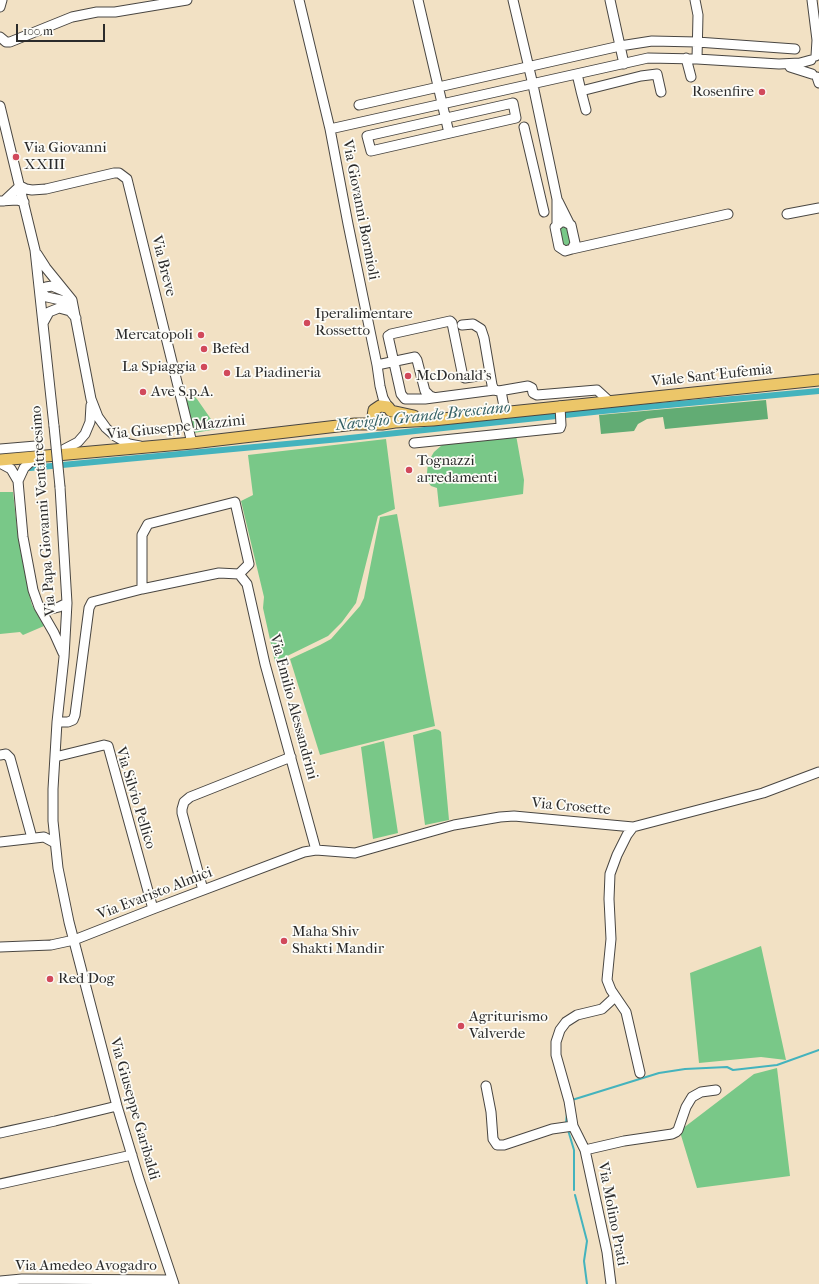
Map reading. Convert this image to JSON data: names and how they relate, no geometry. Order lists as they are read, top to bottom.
{
  "streets": {
    "main road": ["Viale Sant'Eufemia", "Via Giuseppe Mazzini"],
    "street": [
      "Via Giovanni Bormioli",
      "Via Breve",
      "Via Papa Giovanni Ventitreesimo",
      "Via Emilio Alessandrini",
      "Via Silvio Pellico",
      "Via Crosette",
      "Via Evaristo Almici",
      "Via Giuseppe Garibaldi",
      "Via Molino Prati",
      "Via Amedeo Avogadro"
    ]
  },
  "crossings": [
    ["Via Breve", "Via Giuseppe Mazzini"],
    ["Viale Sant'Eufemia", "Via Giuseppe Mazzini"],
    ["Via Papa Giovanni Ventitreesimo", "Via Silvio Pellico"],
    ["Via Papa Giovanni Ventitreesimo", "Via Evaristo Almici"],
    ["Via Papa Giovanni Ventitreesimo", "Via Giuseppe Garibaldi"],
    ["Via Emilio Alessandrini", "Via Crosette"],
    ["Via Emilio Alessandrini", "Via Evaristo Almici"],
    ["Via Silvio Pellico", "Via Evaristo Almici"],
    ["Via Crosette", "Via Evaristo Almici"],
    ["Via Evaristo Almici", "Via Giuseppe Garibaldi"],
    ["Via Giuseppe Garibaldi", "Via Amedeo Avogadro"]
  ],
  "water": ["Naviglio Grande Bresciano"],
  "places": [
    "Rosenfire",
    "Via Giovanni XXIII",
    "Iperalimentare Rossetto",
    "Mercatopoli",
    "Befed",
    "La Spiaggia",
    "La Piadineria",
    "McDonald's",
    "Ave S.p.A.",
    "Tognazzi arredamenti",
    "Maha Shiv Shakti Mandir",
    "Red Dog",
    "Agriturismo Valverde"
  ],
  "scale_bar": "100 m"
}
